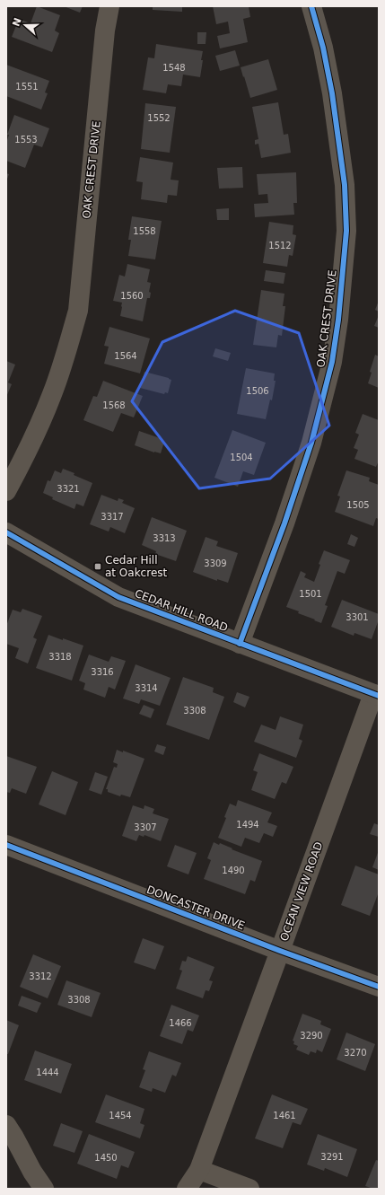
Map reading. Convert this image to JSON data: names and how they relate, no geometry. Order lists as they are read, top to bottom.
{
  "streets": {
    "street": [
      "OAK CREST DRIVE",
      "CEDAR HILL ROAD",
      "OCEAN VIEW ROAD",
      "DONCASTER DRIVE"
    ]
  },
  "crossings": [
    ["OAK CREST DRIVE", "CEDAR HILL ROAD"],
    ["CEDAR HILL ROAD", "OCEAN VIEW ROAD"],
    ["OCEAN VIEW ROAD", "DONCASTER DRIVE"]
  ],
  "places": {
    "transit": ["Cedar Hill at Oakcrest"]
  },
  "house_numbers": [
    "1548",
    "1551",
    "1552",
    "1553",
    "1558",
    "1512",
    "1560",
    "1564",
    "1506",
    "1568",
    "1504",
    "3321",
    "1505",
    "3317",
    "3313",
    "3309",
    "1501",
    "3301",
    "3318",
    "3316",
    "3314",
    "3308",
    "1494",
    "3307",
    "1490",
    "3312",
    "3308",
    "1466",
    "3290",
    "3270",
    "1444",
    "1454",
    "1461",
    "3291",
    "1450"
  ],
  "north": "left"
}
